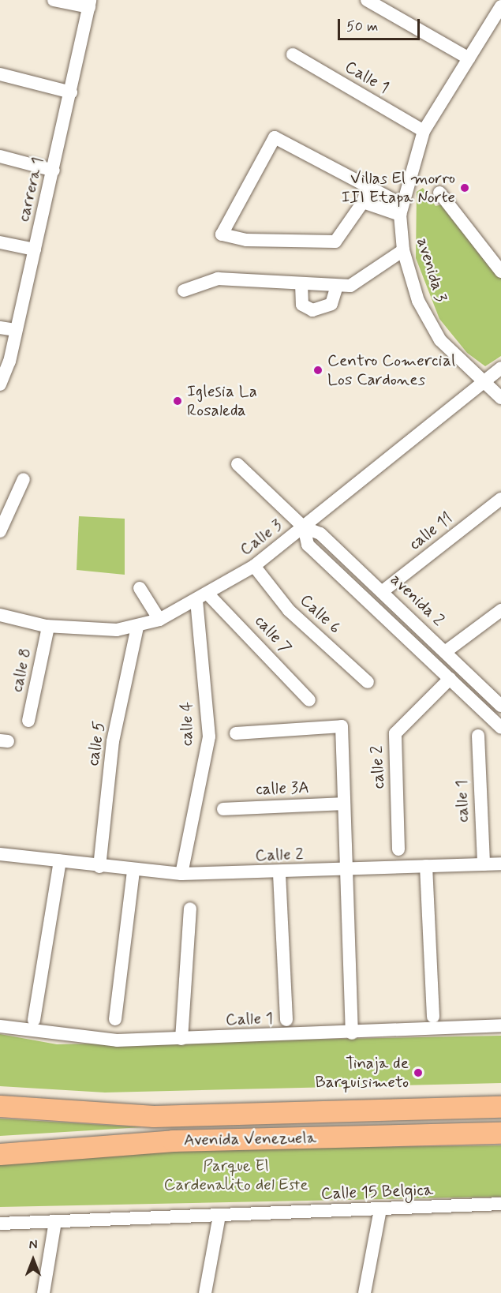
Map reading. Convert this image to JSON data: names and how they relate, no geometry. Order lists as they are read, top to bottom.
{
  "streets": {
    "main road": ["Avenida Venezuela"],
    "street": [
      "Calle 1",
      "carrera 1",
      "avenida 3",
      "calle 11",
      "Calle 3",
      "avenida 2",
      "Calle 6",
      "calle 7",
      "calle 8",
      "calle 4",
      "calle 5",
      "calle 2",
      "calle 3A",
      "calle 1",
      "Calle 2",
      "Calle 15 Belgica"
    ]
  },
  "crossings": [
    ["Calle 1", "avenida 3"],
    ["Calle 1", "Calle 2"],
    ["avenida 3", "Calle 3"],
    ["calle 11", "avenida 2"],
    ["Calle 3", "avenida 2"],
    ["Calle 3", "Calle 6"],
    ["Calle 3", "calle 7"],
    ["Calle 3", "calle 8"],
    ["Calle 3", "calle 4"],
    ["Calle 3", "calle 5"],
    ["calle 7", "calle 4"],
    ["calle 4", "Calle 2"],
    ["calle 5", "Calle 2"],
    ["calle 1", "Calle 2"]
  ],
  "parks": ["Parque El Cardenalito del Este"],
  "places": [
    "Villas El morro III Etapa Norte",
    "Centro Comercial Los Cardones",
    "Iglesia La Rosaleda",
    "Tinaja de Barquisimeto"
  ],
  "scale_bar": "50 m",
  "north": "top"
}
